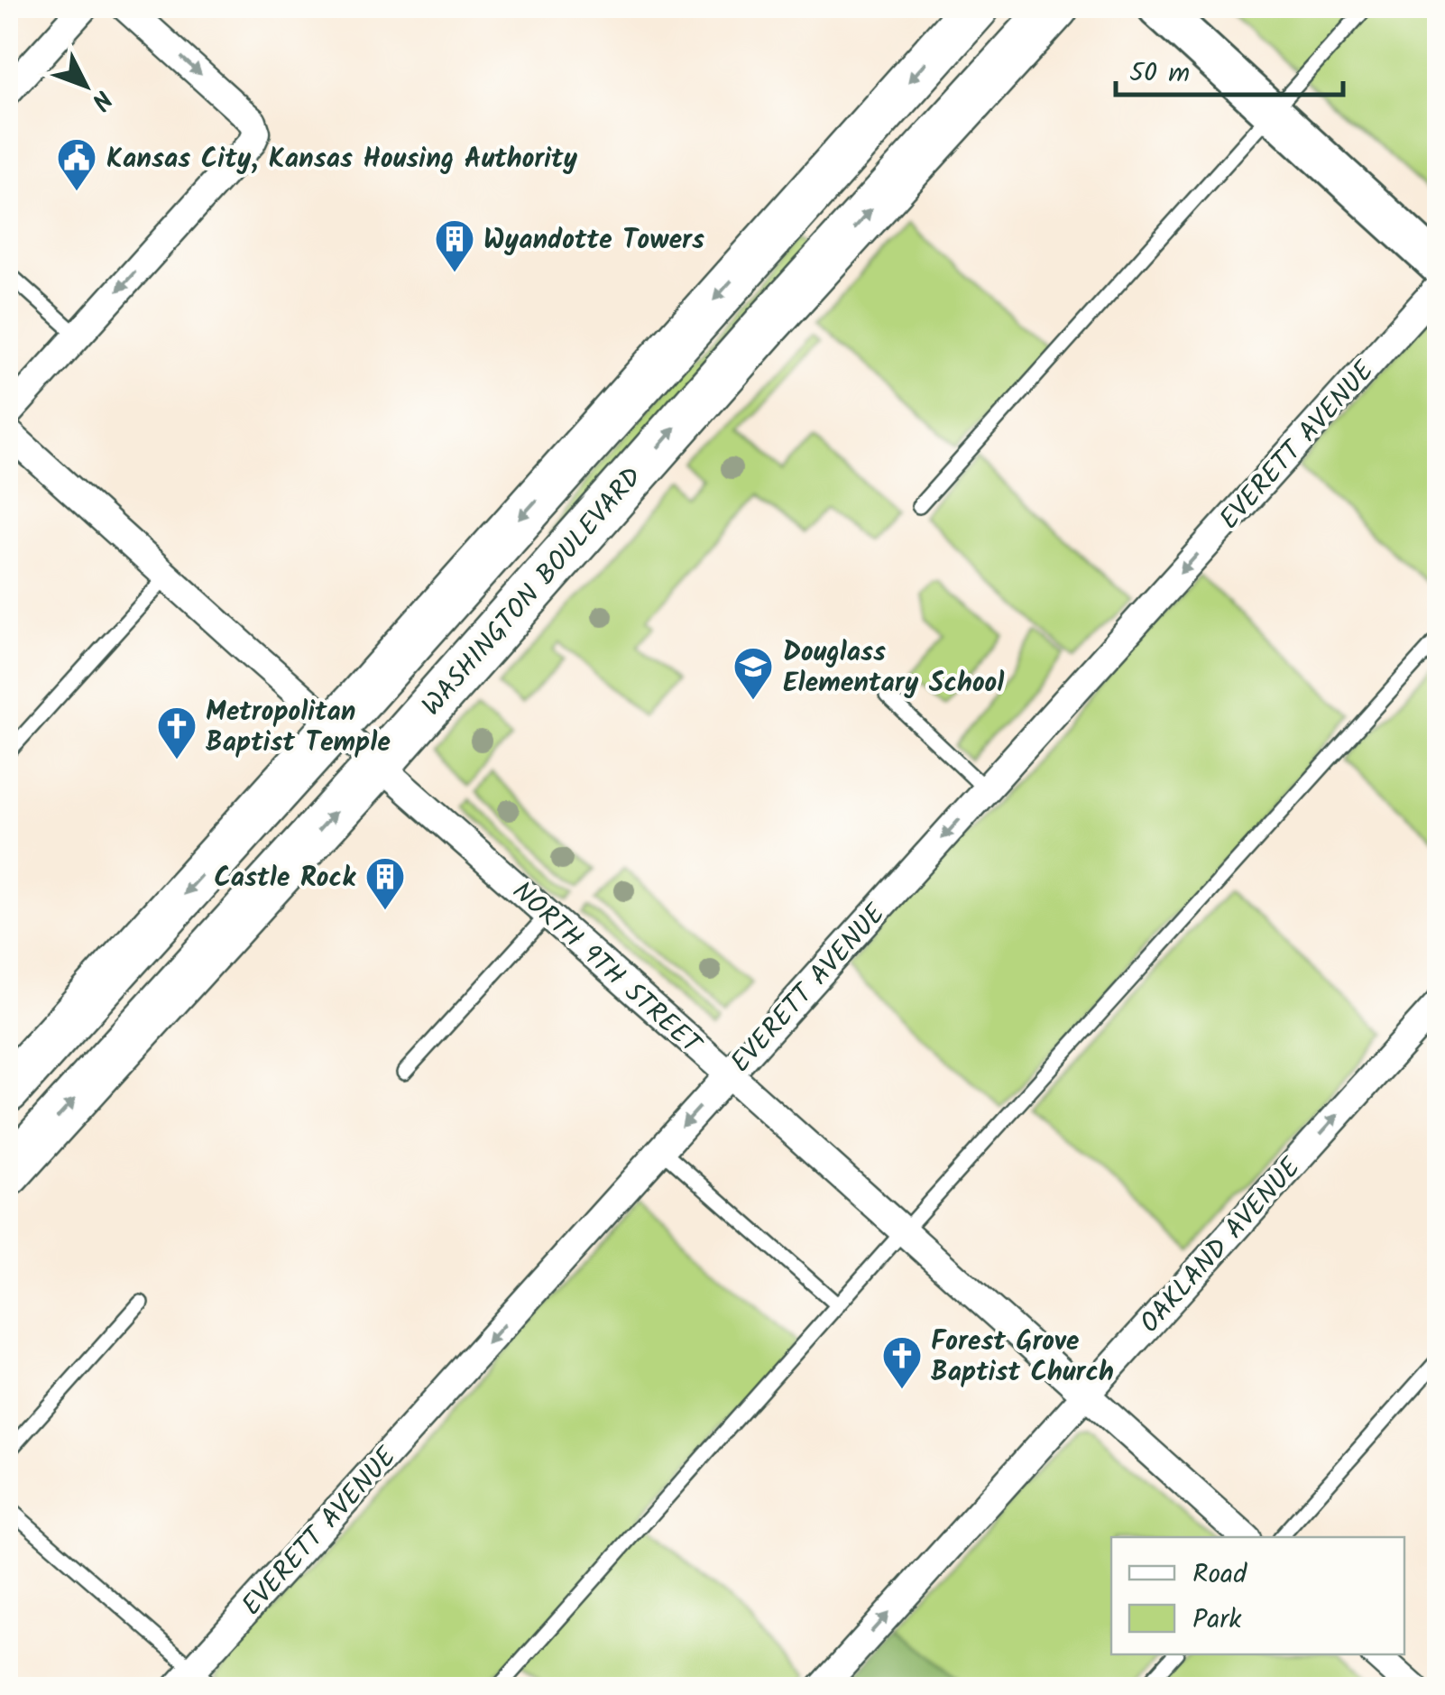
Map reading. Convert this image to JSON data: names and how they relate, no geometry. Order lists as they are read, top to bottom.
{
  "streets": {
    "main road": ["WASHINGTON BOULEVARD"],
    "street": ["EVERETT AVENUE", "NORTH 9TH STREET", "OAKLAND AVENUE"]
  },
  "crossings": [
    ["EVERETT AVENUE", "NORTH 9TH STREET"],
    ["WASHINGTON BOULEVARD", "NORTH 9TH STREET"],
    ["NORTH 9TH STREET", "OAKLAND AVENUE"]
  ],
  "one_way": ["EVERETT AVENUE", "OAKLAND AVENUE"],
  "places": {
    "public building": ["Kansas City, Kansas Housing Authority"],
    "building": ["Wyandotte Towers", "Castle Rock"],
    "school or university": ["Douglass Elementary School"],
    "church": ["Metropolitan Baptist Temple", "Forest Grove Baptist Church"]
  },
  "legend": ["Road", "Park"],
  "scale_bar": "50 m",
  "north": "bottom right"
}
